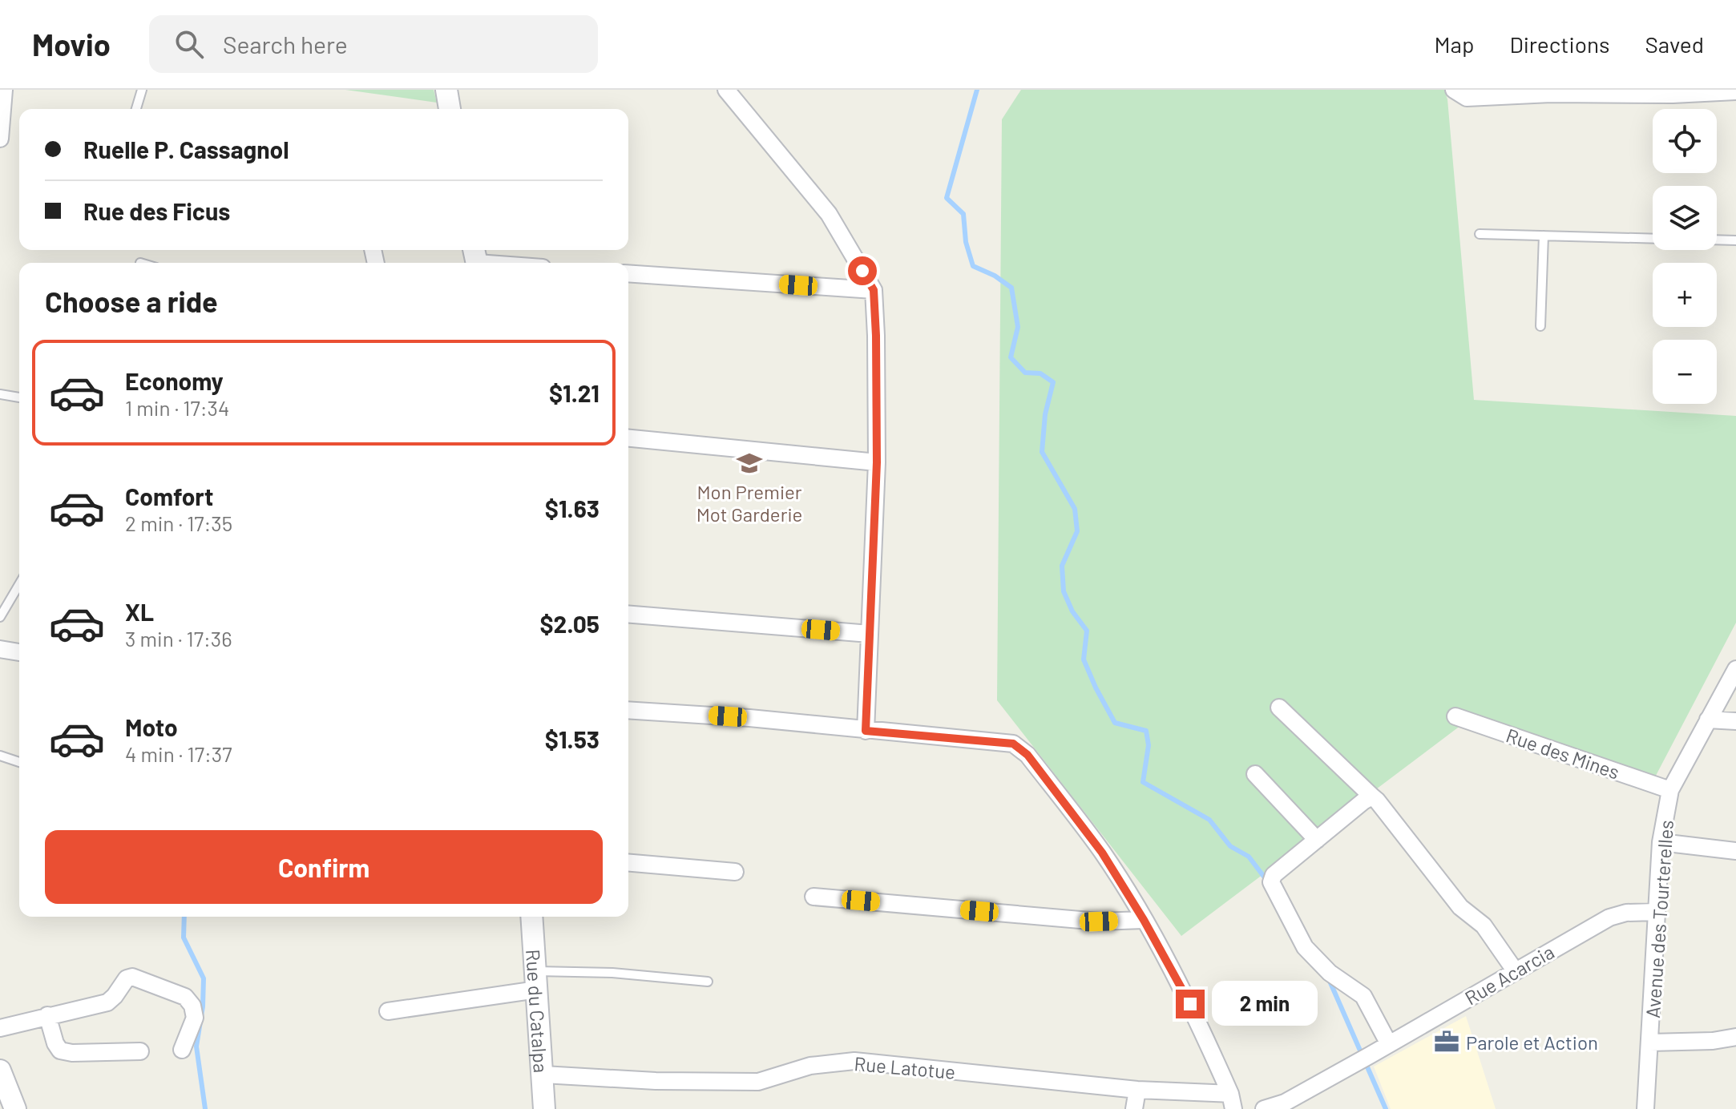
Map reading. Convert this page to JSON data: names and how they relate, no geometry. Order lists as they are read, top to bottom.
{
  "streets": {
    "street": [
      "Rue des Mines",
      "Avenue des Tourterelles",
      "Rue Acarcia",
      "Rue du Catalpa",
      "Rue Latotue"
    ]
  },
  "crossings": [
    ["Rue des Mines", "Avenue des Tourterelles"],
    ["Avenue des Tourterelles", "Rue Acarcia"],
    ["Rue du Catalpa", "Rue Latotue"]
  ],
  "places": {
    "school or university": ["Mon Premier Mot Garderie"],
    "office": ["Parole et Action"]
  },
  "page": {
    "header": "Movio",
    "search": "Search here",
    "nav": ["Map", "Directions", "Saved"],
    "map_buttons": ["+", "−"],
    "banner": ["Ruelle P. Cassagnol", "Rue des Ficus"],
    "heading": "Choose a ride",
    "list": [
      {
        "name": "Economy",
        "note": "1 min · 17:34",
        "value": "$1.21"
      },
      {
        "name": "Comfort",
        "note": "2 min · 17:35",
        "value": "$1.63"
      },
      {
        "name": "XL",
        "note": "3 min · 17:36",
        "value": "$2.05"
      },
      {
        "name": "Moto",
        "note": "4 min · 17:37",
        "value": "$1.53"
      }
    ],
    "buttons": "Confirm",
    "bubble": "2 min"
  }
}
